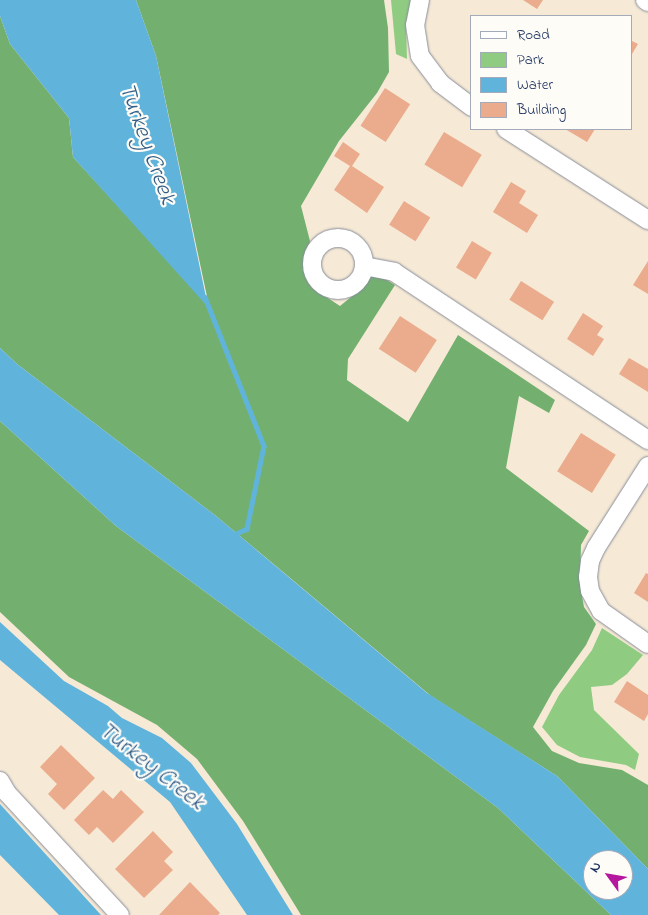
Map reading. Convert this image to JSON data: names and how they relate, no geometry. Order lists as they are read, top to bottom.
{
  "water": ["Turkey Creek"],
  "legend": [
    "Road",
    "Park",
    "Water",
    "Building"
  ],
  "north": "top left"
}
